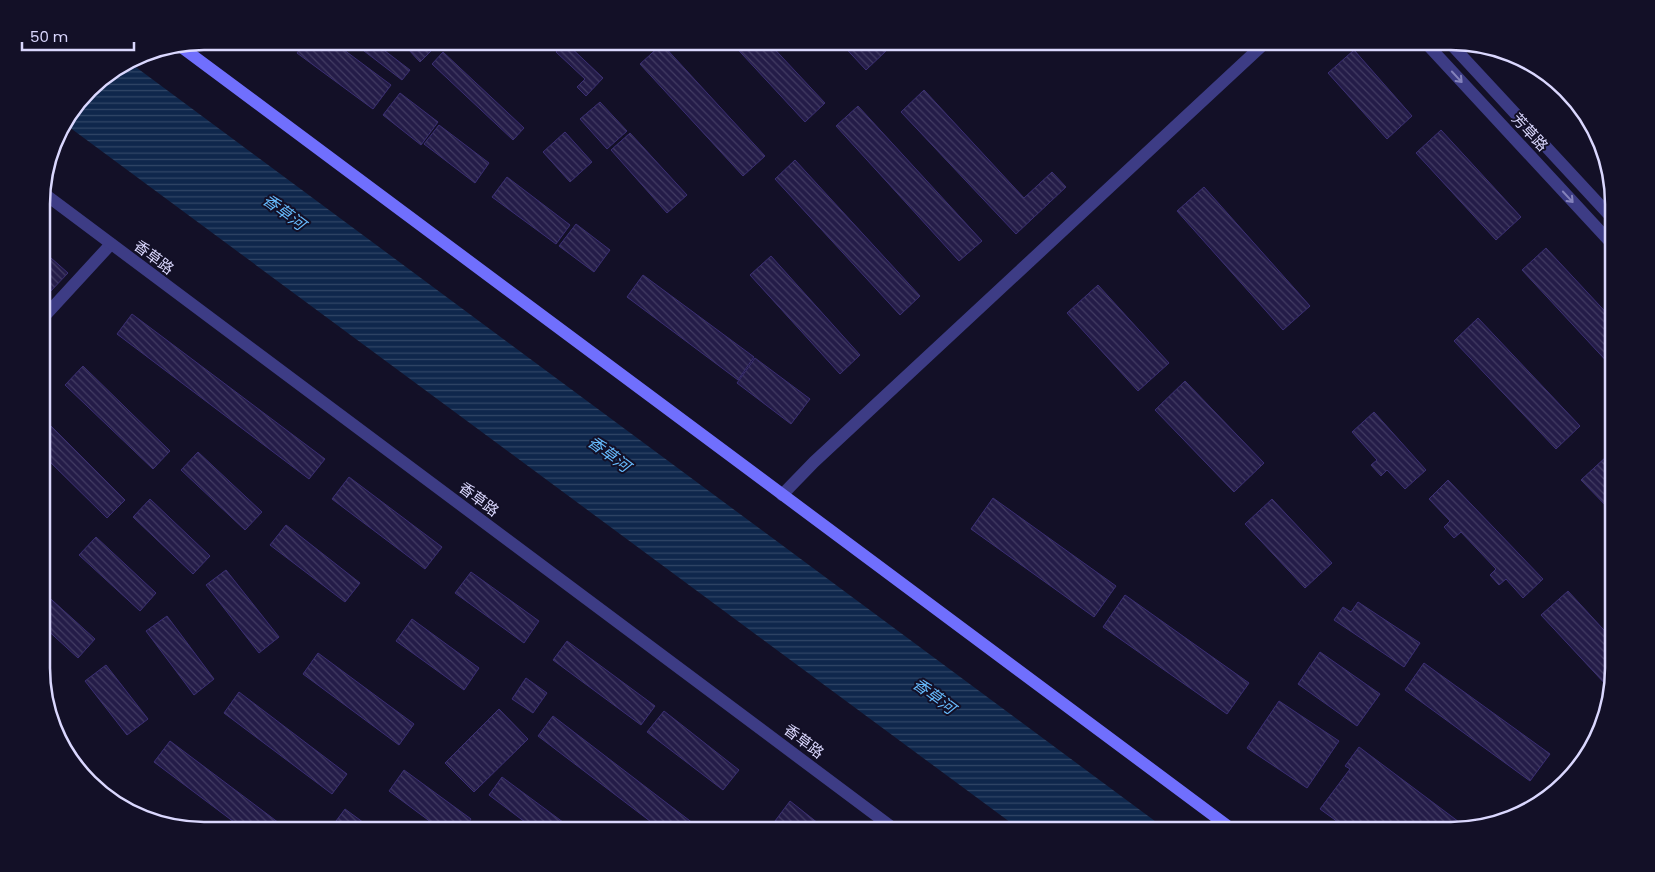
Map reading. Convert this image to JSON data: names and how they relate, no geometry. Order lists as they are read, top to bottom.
{
  "streets": {
    "street": ["芳草路", "香草路"]
  },
  "water": ["香草河"],
  "scale_bar": "50 m"
}
